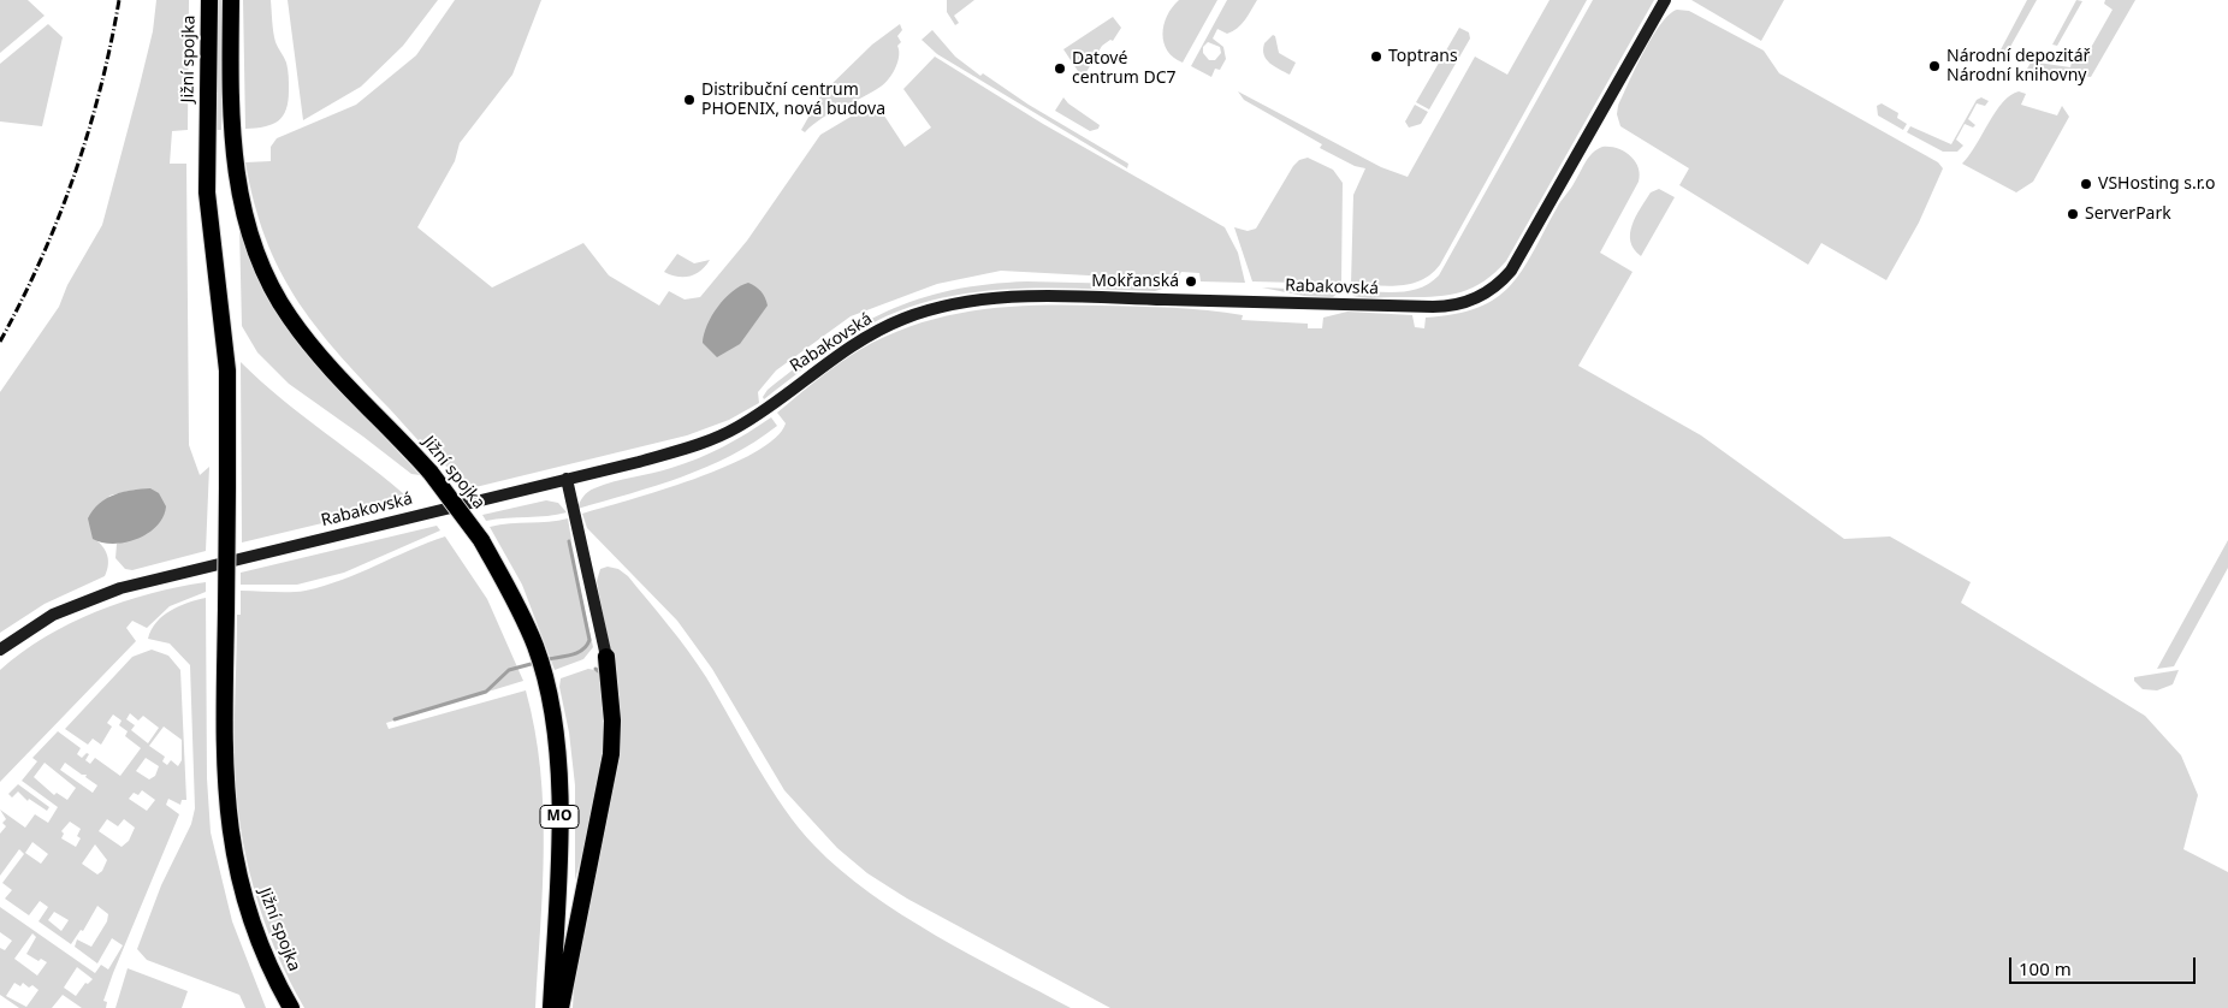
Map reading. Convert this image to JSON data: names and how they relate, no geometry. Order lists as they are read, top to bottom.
{
  "streets": {
    "highway": ["Jižní spojka", "MO"],
    "main road": ["Rabakovská"]
  },
  "places": [
    "Toptrans",
    "Národní depozitář Národní knihovny",
    "Datové centrum DC7",
    "Distribuční centrum PHOENIX, nová budova",
    "VSHosting s.r.o",
    "ServerPark",
    "Mokřanská"
  ],
  "scale_bar": "100 m"
}
